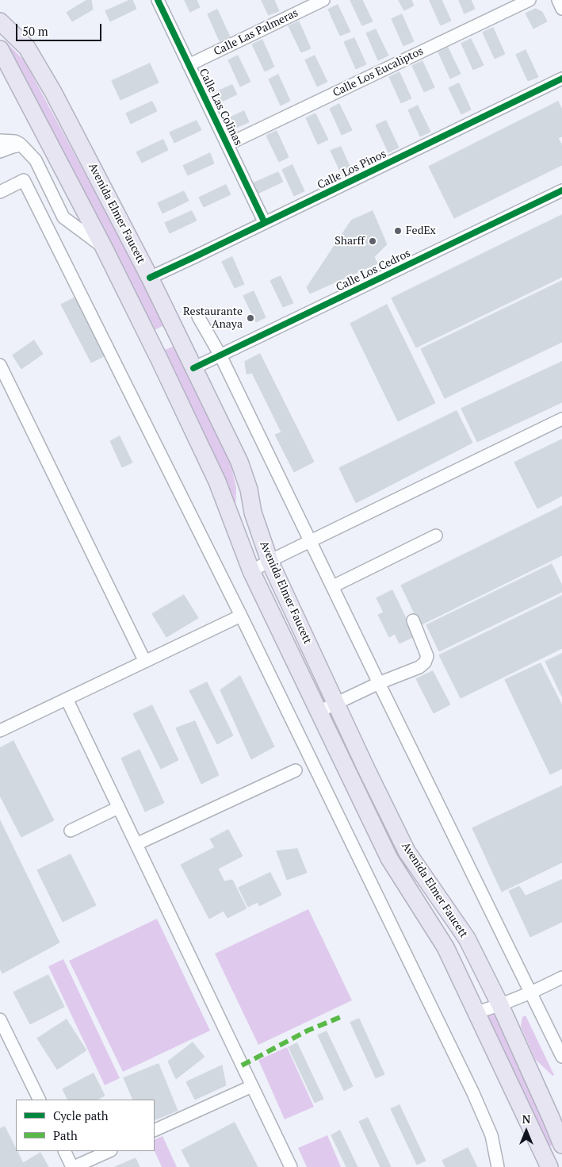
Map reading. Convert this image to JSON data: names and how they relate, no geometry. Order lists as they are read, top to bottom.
{
  "streets": {
    "highway": ["Avenida Elmer Faucett"],
    "street": [
      "Calle Las Palmeras",
      "Calle Los Eucaliptos",
      "Calle Las Colinas",
      "Calle Los Pinos",
      "Calle Los Cedros"
    ]
  },
  "crossings": [
    ["Calle Las Palmeras", "Calle Las Colinas"],
    ["Calle Los Eucaliptos", "Calle Las Colinas"],
    ["Calle Las Colinas", "Calle Los Pinos"],
    ["Calle Los Pinos", "Avenida Elmer Faucett"],
    ["Avenida Elmer Faucett", "Calle Los Cedros"]
  ],
  "places": ["FedEx", "Sharff", "Restaurante Anaya"],
  "legend": ["Cycle path", "Path"],
  "scale_bar": "50 m",
  "north": "top"
}
